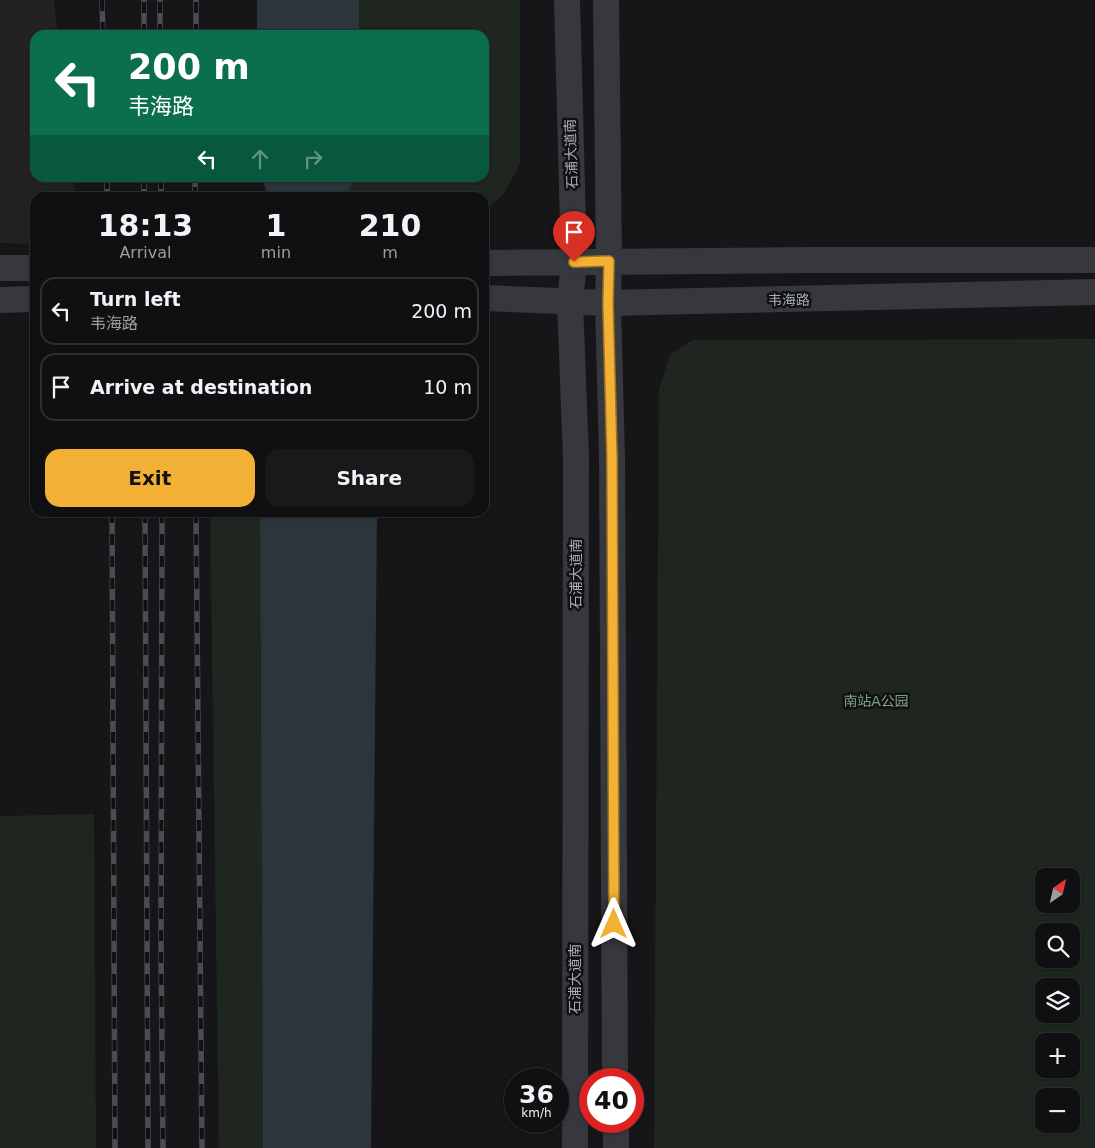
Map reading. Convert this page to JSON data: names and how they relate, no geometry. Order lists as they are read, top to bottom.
{
  "streets": {
    "street": ["石浦大道南", "韦海路"]
  },
  "crossings": [
    ["石浦大道南", "韦海路"]
  ],
  "parks": ["南站A公园"],
  "north": "top right",
  "page": {
    "turn": ["200 m", "韦海路"],
    "eta": [
      "18:13",
      "Arrival",
      "1",
      "min",
      "210",
      "m"
    ],
    "list": [
      {
        "name": "Turn left",
        "note": "韦海路",
        "value": "200 m"
      },
      {
        "name": "Arrive at destination",
        "value": "10 m"
      }
    ],
    "buttons": ["Exit", "Share"],
    "map_buttons": ["+", "−"],
    "speed": "36 km/h",
    "limit": "40"
  }
}
